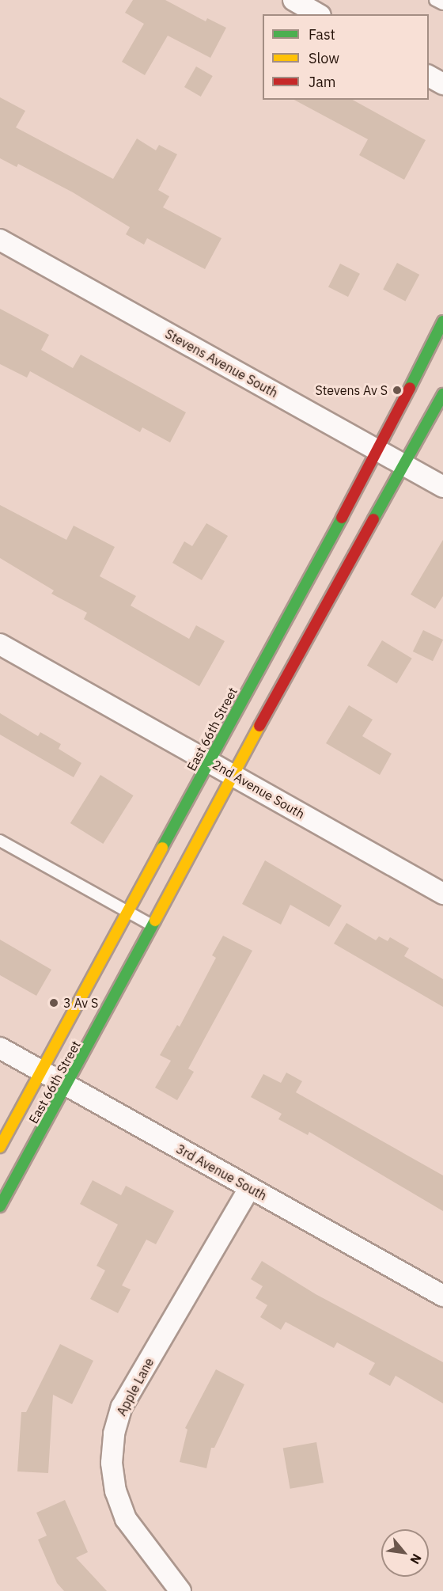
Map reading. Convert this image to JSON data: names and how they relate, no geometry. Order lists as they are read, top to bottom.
{
  "streets": {
    "main road": ["East 66th Street"],
    "street": [
      "Stevens Avenue South",
      "2nd Avenue South",
      "3rd Avenue South",
      "Apple Lane"
    ]
  },
  "crossings": [
    ["Stevens Avenue South", "East 66th Street"],
    ["East 66th Street", "2nd Avenue South"],
    ["East 66th Street", "3rd Avenue South"],
    ["3rd Avenue South", "Apple Lane"]
  ],
  "places": ["Stevens Av S", "3 Av S"],
  "legend": ["Fast", "Slow", "Jam"],
  "north": "bottom right"
}
